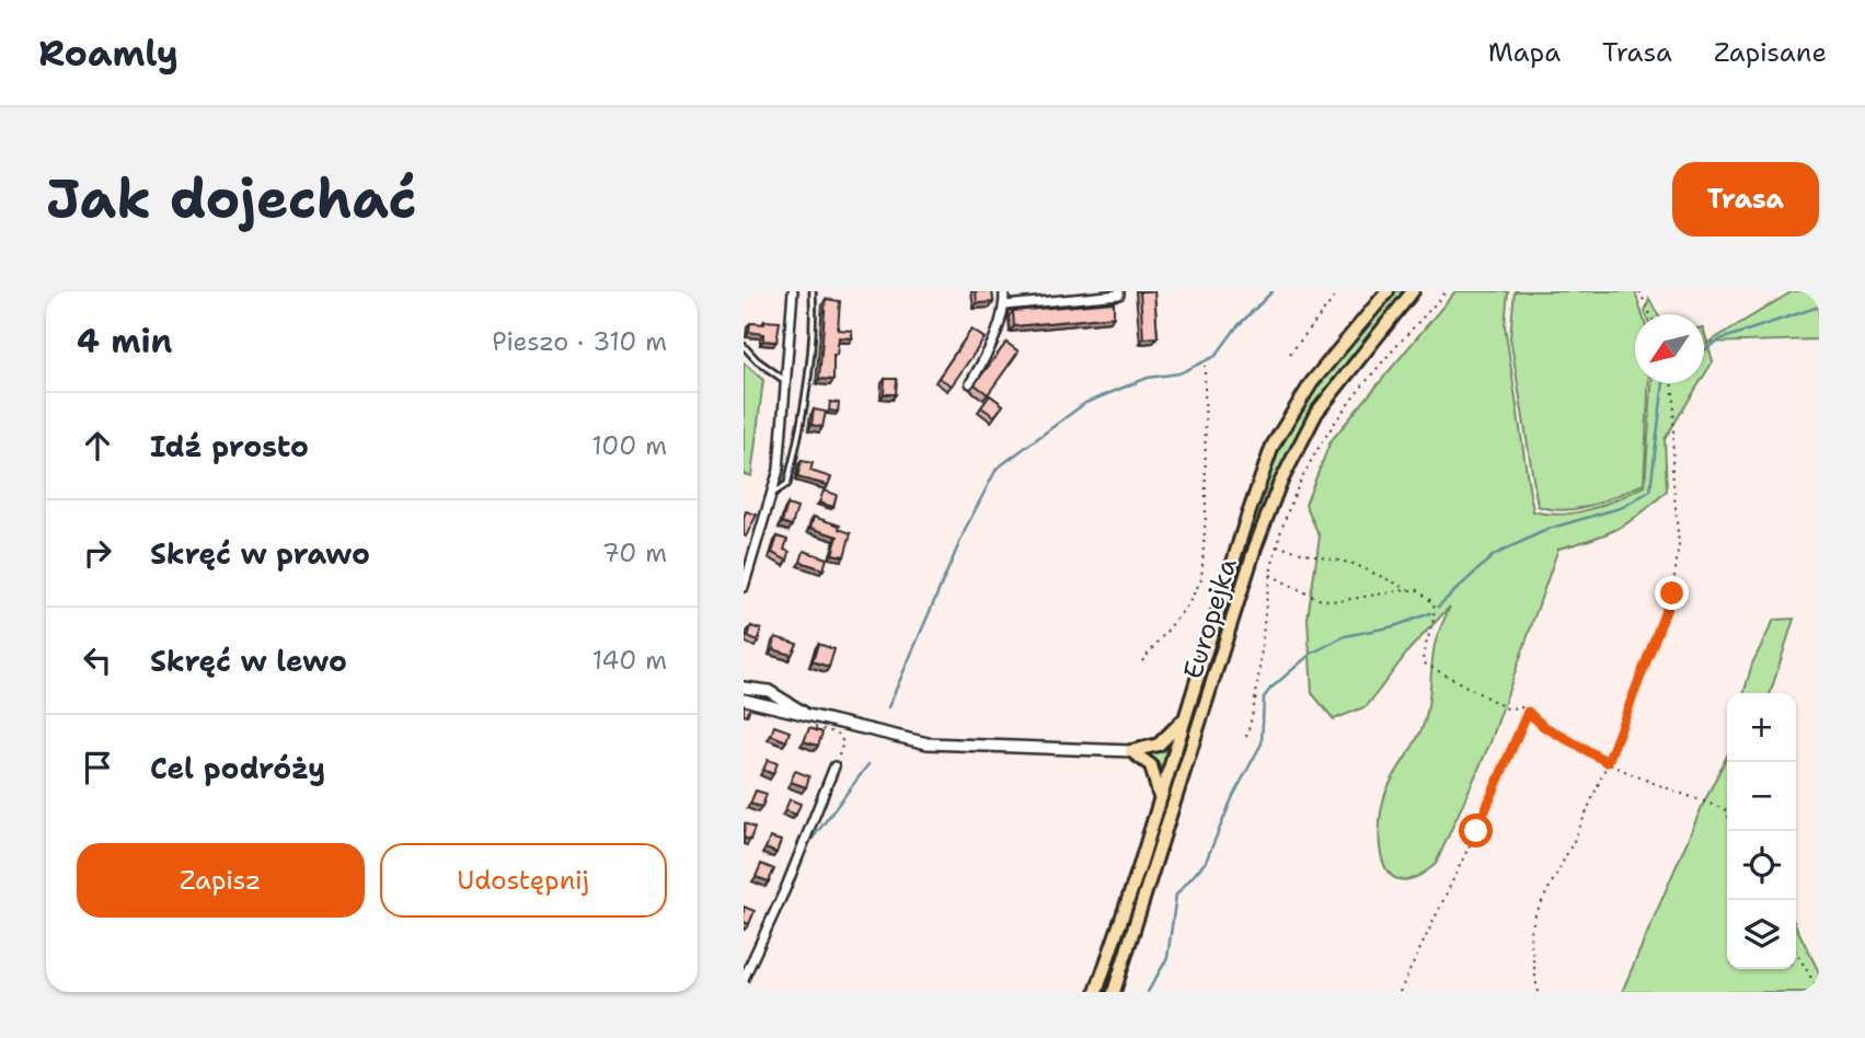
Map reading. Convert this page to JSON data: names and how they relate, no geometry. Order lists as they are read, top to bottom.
{
  "streets": {
    "main road": ["Europejka"]
  },
  "north": "bottom left",
  "page": {
    "header": "Roamly",
    "nav": ["Mapa", "Trasa", "Zapisane"],
    "buttons": [
      "Trasa",
      ["Zapisz", "Udostępnij"]
    ],
    "title": "Jak dojechać",
    "heading": ["4 min", "Pieszo · 310 m"],
    "list": [
      ["Idź prosto", "100 m"],
      ["Skręć w prawo", "70 m"],
      ["Skręć w lewo", "140 m"],
      "Cel podróży"
    ],
    "map_buttons": ["+", "−"]
  }
}
